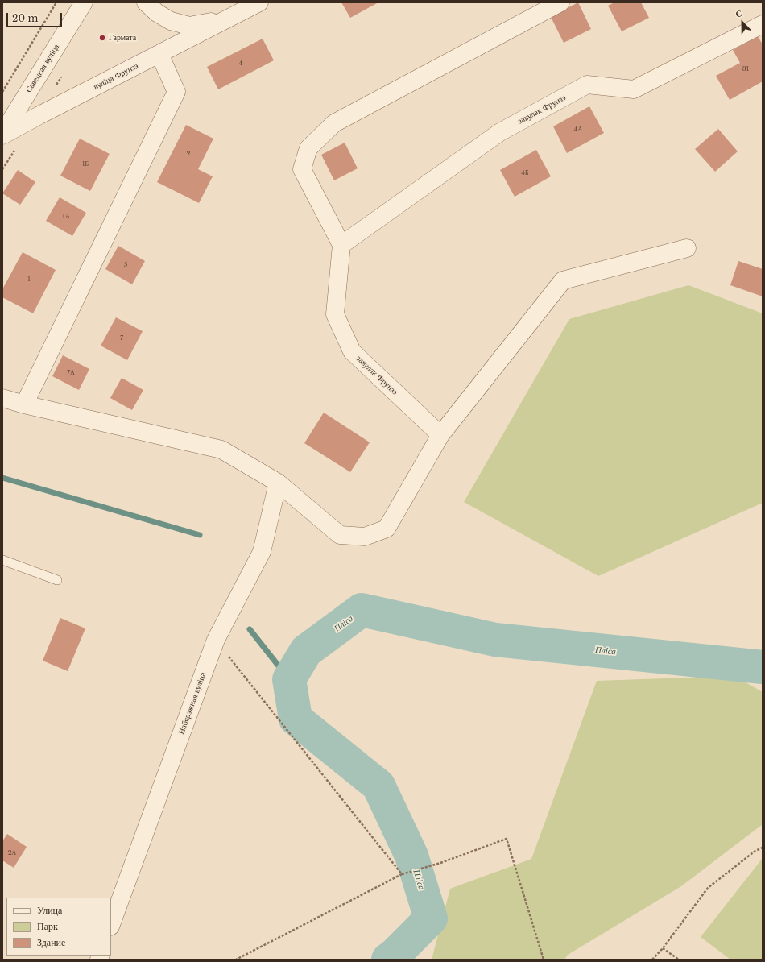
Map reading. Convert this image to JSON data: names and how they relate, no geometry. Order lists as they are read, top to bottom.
{
  "streets": {
    "street": [
      "Савецкая вуліца",
      "вуліца Фрунзэ",
      "завулак Фрунзэ",
      "Набярэжная вуліца"
    ]
  },
  "crossings": [
    ["Савецкая вуліца", "вуліца Фрунзэ"]
  ],
  "water": ["Пліса"],
  "places": ["Гармата"],
  "house_numbers": [
    "4",
    "31",
    "4А",
    "2",
    "1Б",
    "4Б",
    "1А",
    "5",
    "1",
    "7",
    "7А",
    "2А"
  ],
  "legend": ["Улица", "Парк", "Здание"],
  "scale_bar": "20 m",
  "north": "top"
}
